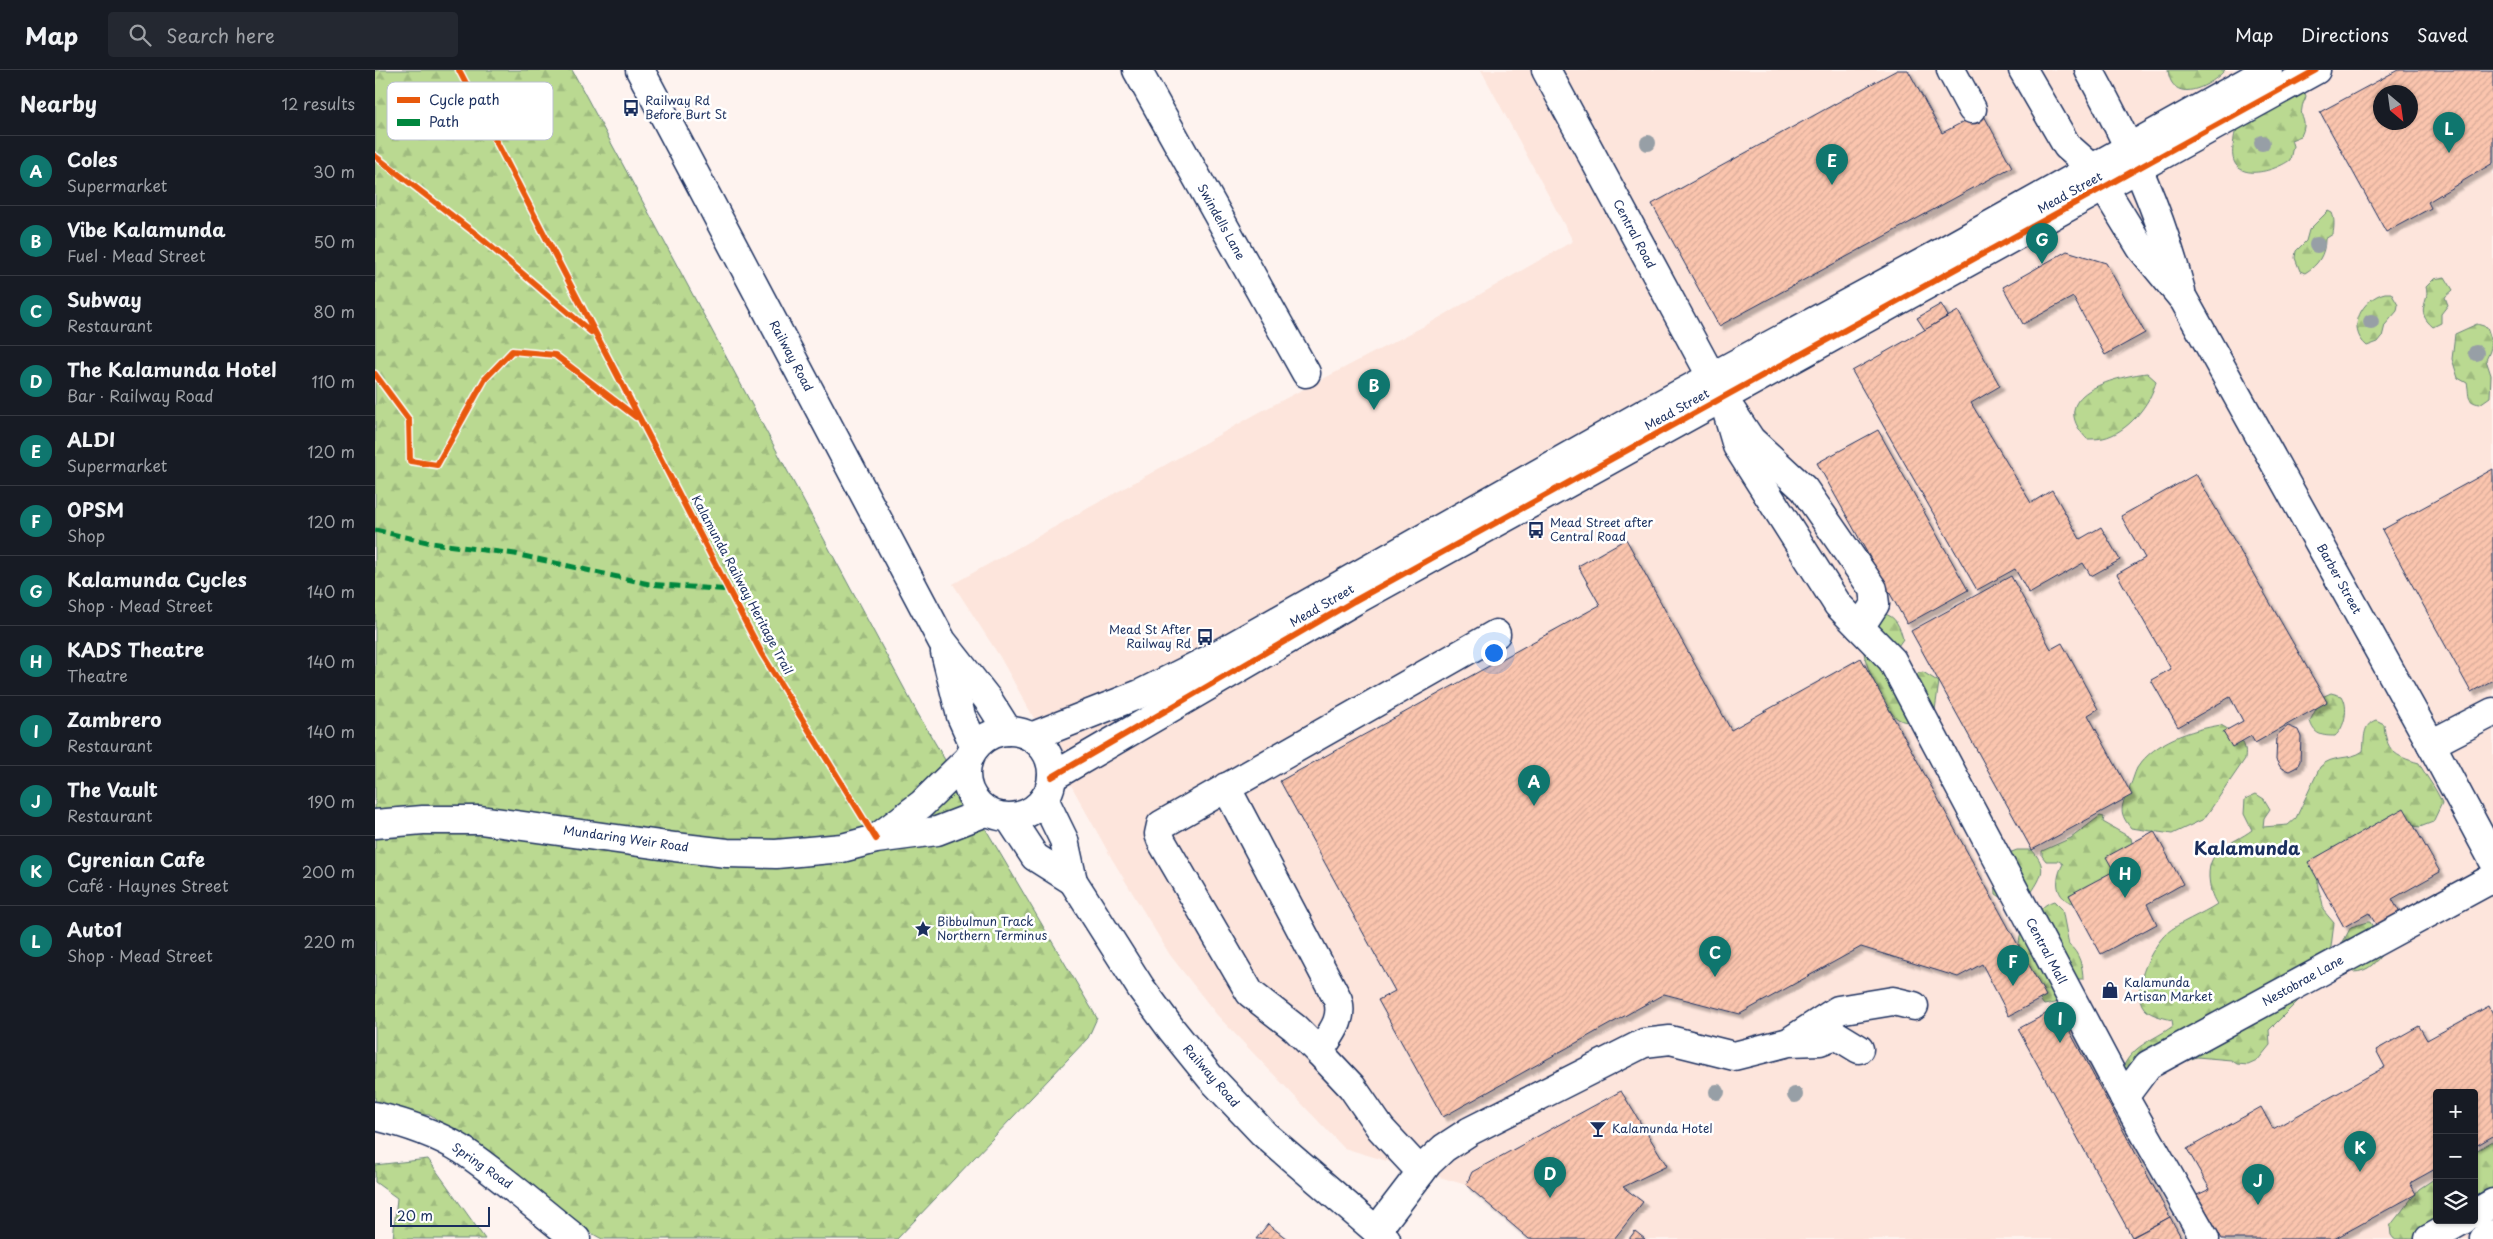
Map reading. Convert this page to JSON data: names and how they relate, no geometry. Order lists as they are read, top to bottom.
{
  "streets": {
    "street": [
      "Mead Street",
      "Swindells Lane",
      "Central Road",
      "Railway Road",
      "Barber Street",
      "Mundaring Weir Road",
      "Central Mall",
      "Nestobrae Lane",
      "Spring Road"
    ],
    "cycle path": ["Kalamunda Railway Heritage Trail"]
  },
  "crossings": [
    ["Mead Street", "Central Road"],
    ["Mead Street", "Railway Road"],
    ["Mead Street", "Barber Street"],
    ["Mead Street", "Mundaring Weir Road"],
    ["Central Road", "Central Mall"],
    ["Railway Road", "Mundaring Weir Road"],
    ["Central Mall", "Nestobrae Lane"]
  ],
  "districts": ["Kalamunda"],
  "places": {
    "bus stop": ["Railway Rd Before Burt St", "Mead Street after Central Road", "Mead St After Railway Rd"],
    "place": ["Bibbulmun Track Northern Terminus"],
    "shop": ["Kalamunda Artisan Market"],
    "bar": ["Kalamunda Hotel"]
  },
  "legend": ["Cycle path", "Path"],
  "scale_bar": "20 m",
  "north": "bottom right",
  "page": {
    "header": "Map",
    "search": "Search here",
    "nav": ["Map", "Directions", "Saved"],
    "heading": ["Nearby", "12 results"],
    "pins": [
      "L",
      "E",
      "G",
      "B",
      "A",
      "H",
      "C",
      "F",
      "I",
      "K",
      "D",
      "J"
    ],
    "list": [
      {
        "mark": "A",
        "name": "Coles",
        "note": "Supermarket",
        "value": "30 m"
      },
      {
        "mark": "B",
        "name": "Vibe Kalamunda",
        "note": "Fuel · Mead Street",
        "value": "50 m"
      },
      {
        "mark": "C",
        "name": "Subway",
        "note": "Restaurant",
        "value": "80 m"
      },
      {
        "mark": "D",
        "name": "The Kalamunda Hotel",
        "note": "Bar · Railway Road",
        "value": "110 m"
      },
      {
        "mark": "E",
        "name": "ALDI",
        "note": "Supermarket",
        "value": "120 m"
      },
      {
        "mark": "F",
        "name": "OPSM",
        "note": "Shop",
        "value": "120 m"
      },
      {
        "mark": "G",
        "name": "Kalamunda Cycles",
        "note": "Shop · Mead Street",
        "value": "140 m"
      },
      {
        "mark": "H",
        "name": "KADS Theatre",
        "note": "Theatre",
        "value": "140 m"
      },
      {
        "mark": "I",
        "name": "Zambrero",
        "note": "Restaurant",
        "value": "140 m"
      },
      {
        "mark": "J",
        "name": "The Vault",
        "note": "Restaurant",
        "value": "190 m"
      },
      {
        "mark": "K",
        "name": "Cyrenian Cafe",
        "note": "Café · Haynes Street",
        "value": "200 m"
      },
      {
        "mark": "L",
        "name": "Auto1",
        "note": "Shop · Mead Street",
        "value": "220 m"
      }
    ],
    "map_buttons": ["+", "−"],
    "scale": "20 m"
  }
}
